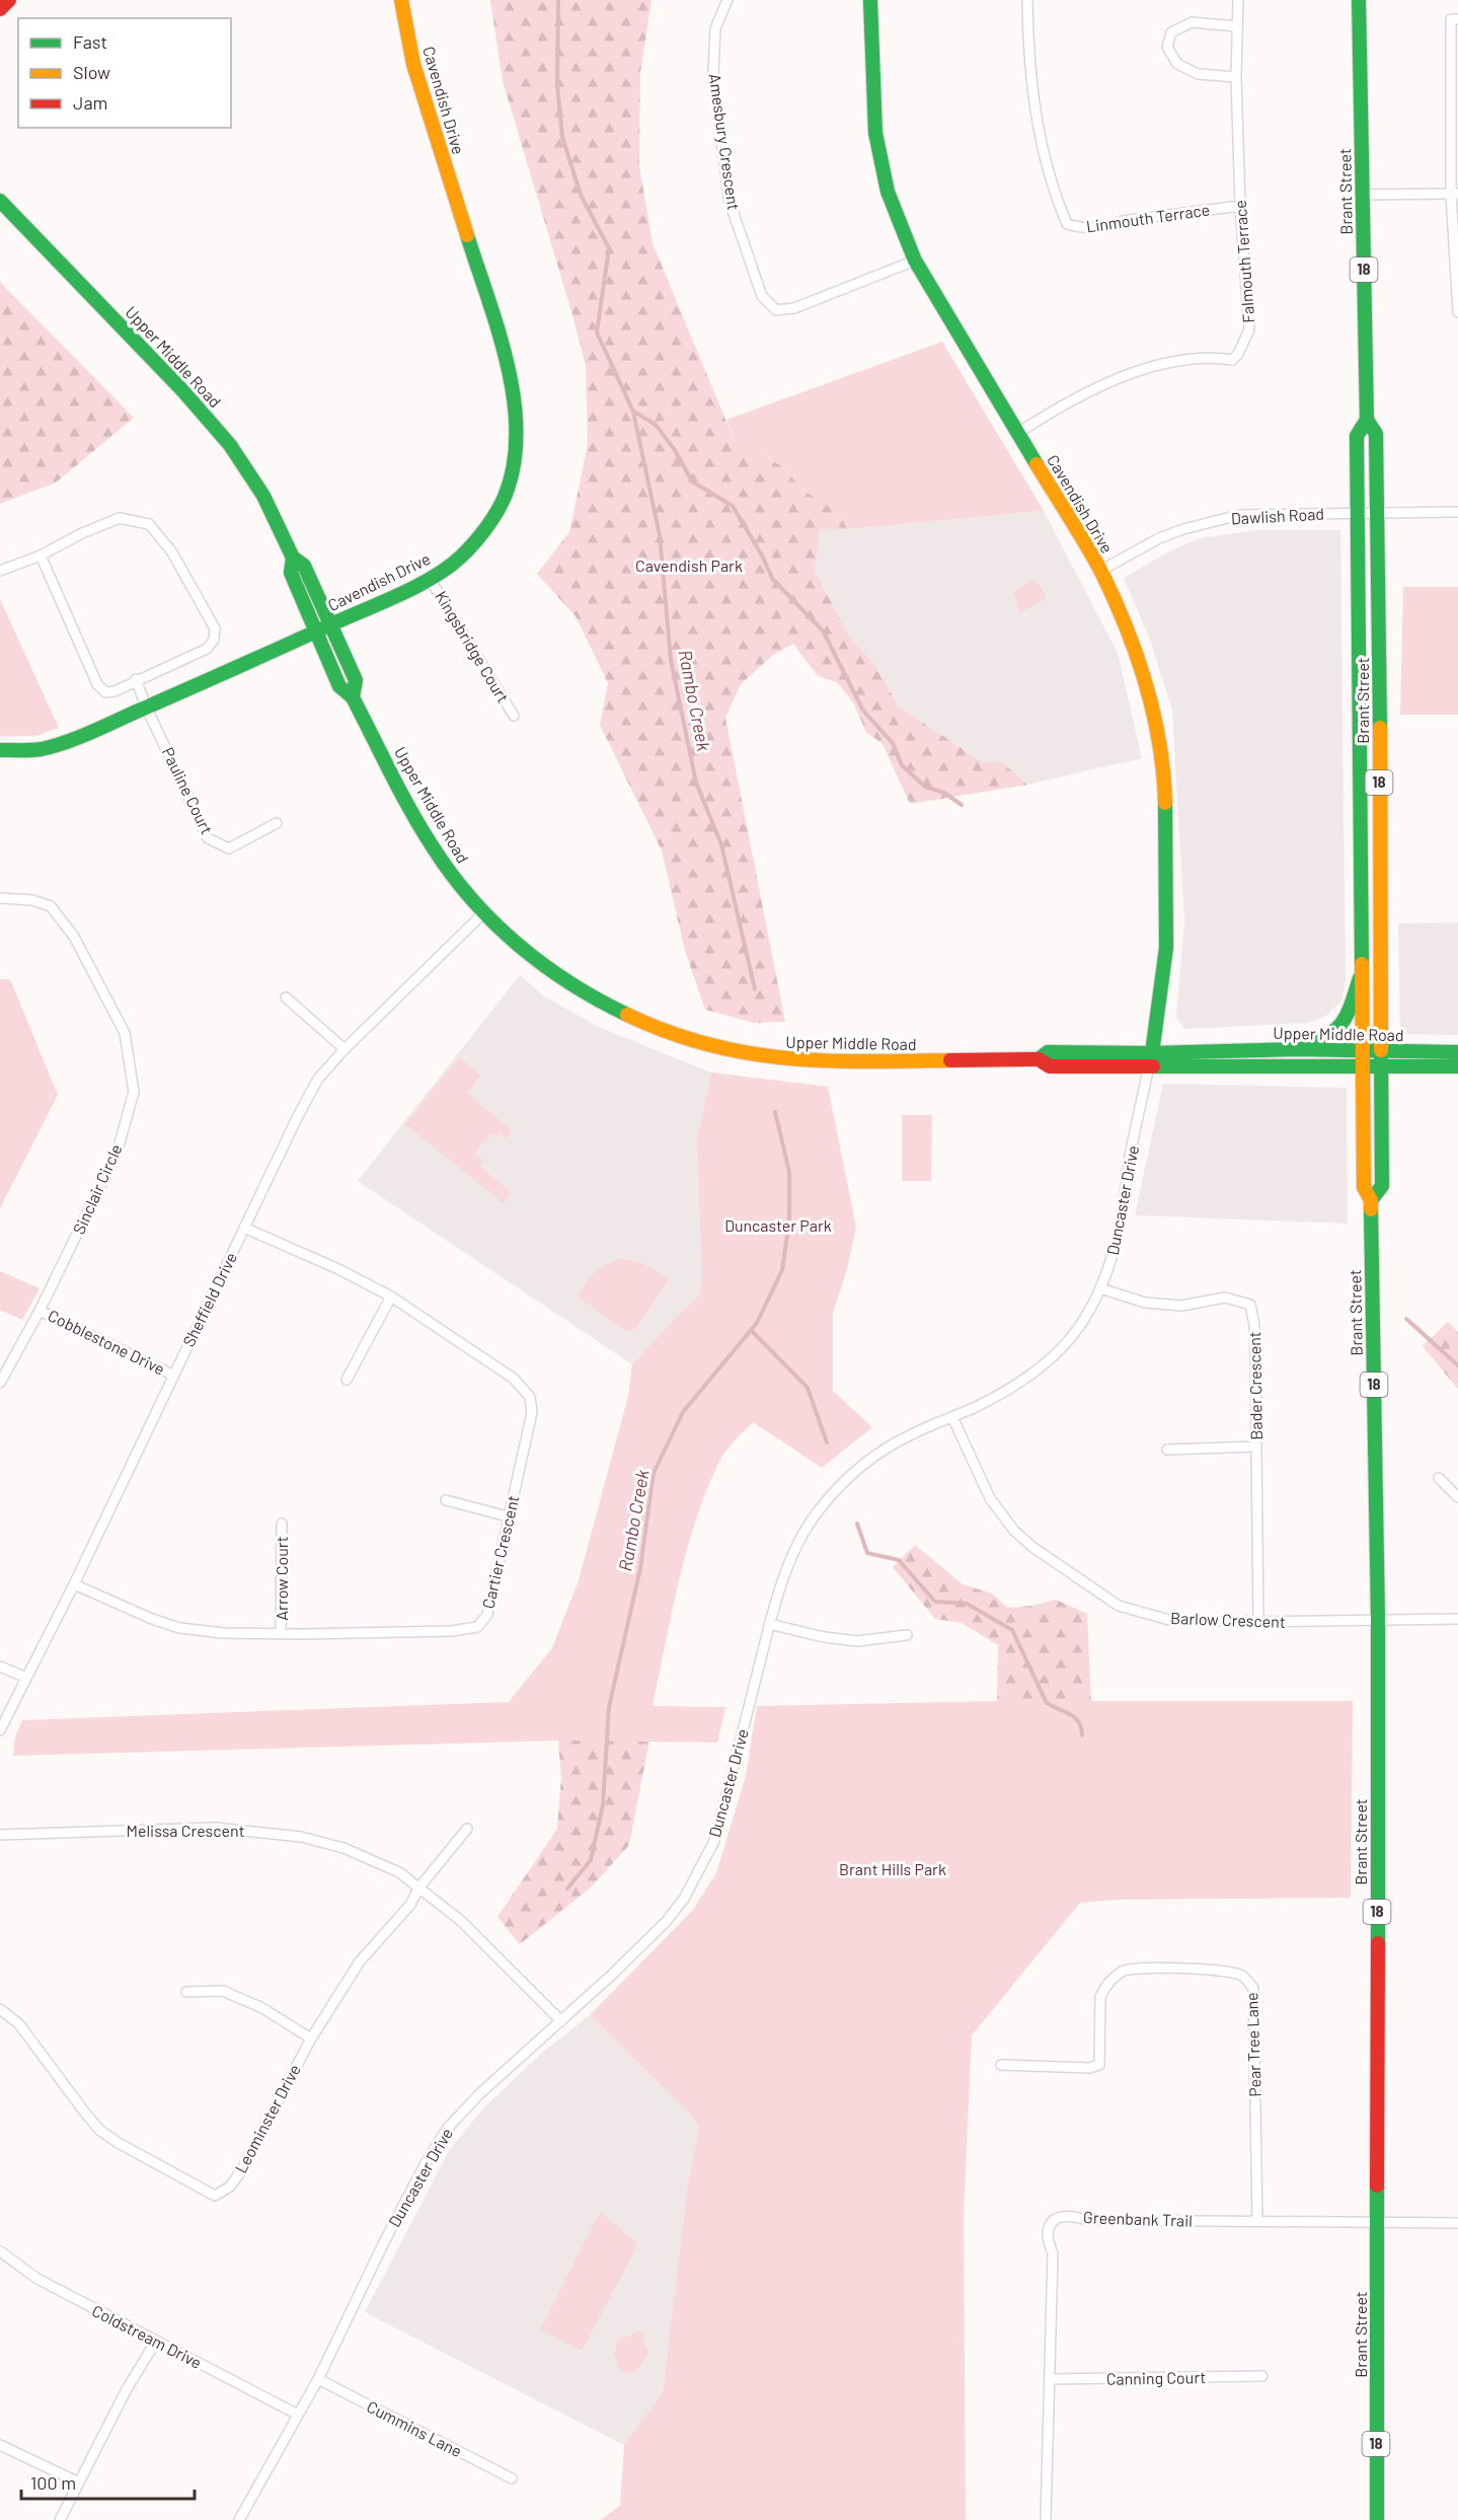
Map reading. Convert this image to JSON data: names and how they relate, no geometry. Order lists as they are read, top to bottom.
{
  "streets": {
    "main road": [
      "Cavendish Drive",
      "Brant Street",
      "18",
      "Upper Middle Road"
    ],
    "street": [
      "Amesbury Crescent",
      "Linmouth Terrace",
      "Falmouth Terrace",
      "Dawlish Road",
      "Kingsbridge Court",
      "Pauline Court",
      "Sinclair Circle",
      "Duncaster Drive",
      "Sheffield Drive",
      "Cobblestone Drive",
      "Bader Crescent",
      "Cartier Crescent",
      "Arrow Court",
      "Barlow Crescent",
      "Melissa Crescent",
      "Pear Tree Lane",
      "Leominster Drive",
      "Greenbank Trail",
      "Coldstream Drive",
      "Canning Court",
      "Cummins Lane"
    ]
  },
  "crossings": [
    ["Cavendish Drive", "Amesbury Crescent"],
    ["Cavendish Drive", "Falmouth Terrace"],
    ["Cavendish Drive", "Upper Middle Road"],
    ["Cavendish Drive", "Dawlish Road"],
    ["Cavendish Drive", "Kingsbridge Court"],
    ["Cavendish Drive", "Pauline Court"],
    ["Cavendish Drive", "Duncaster Drive"],
    ["Brant Street", "Upper Middle Road"],
    ["Brant Street", "Dawlish Road"],
    ["Brant Street", "Barlow Crescent"],
    ["Brant Street", "Greenbank Trail"],
    ["Linmouth Terrace", "Falmouth Terrace"],
    ["Upper Middle Road", "Duncaster Drive"],
    ["Upper Middle Road", "Sheffield Drive"],
    ["Sinclair Circle", "Cobblestone Drive"],
    ["Duncaster Drive", "Bader Crescent"],
    ["Duncaster Drive", "Barlow Crescent"],
    ["Duncaster Drive", "Melissa Crescent"],
    ["Duncaster Drive", "Coldstream Drive"],
    ["Duncaster Drive", "Cummins Lane"],
    ["Sheffield Drive", "Cobblestone Drive"],
    ["Sheffield Drive", "Cartier Crescent"],
    ["Bader Crescent", "Barlow Crescent"],
    ["Cartier Crescent", "Arrow Court"],
    ["Melissa Crescent", "Leominster Drive"],
    ["Pear Tree Lane", "Greenbank Trail"],
    ["Greenbank Trail", "Canning Court"]
  ],
  "water": ["Rambo Creek"],
  "parks": ["Cavendish Park", "Duncaster Park", "Brant Hills Park"],
  "legend": ["Fast", "Slow", "Jam"],
  "scale_bar": "100 m"
}
